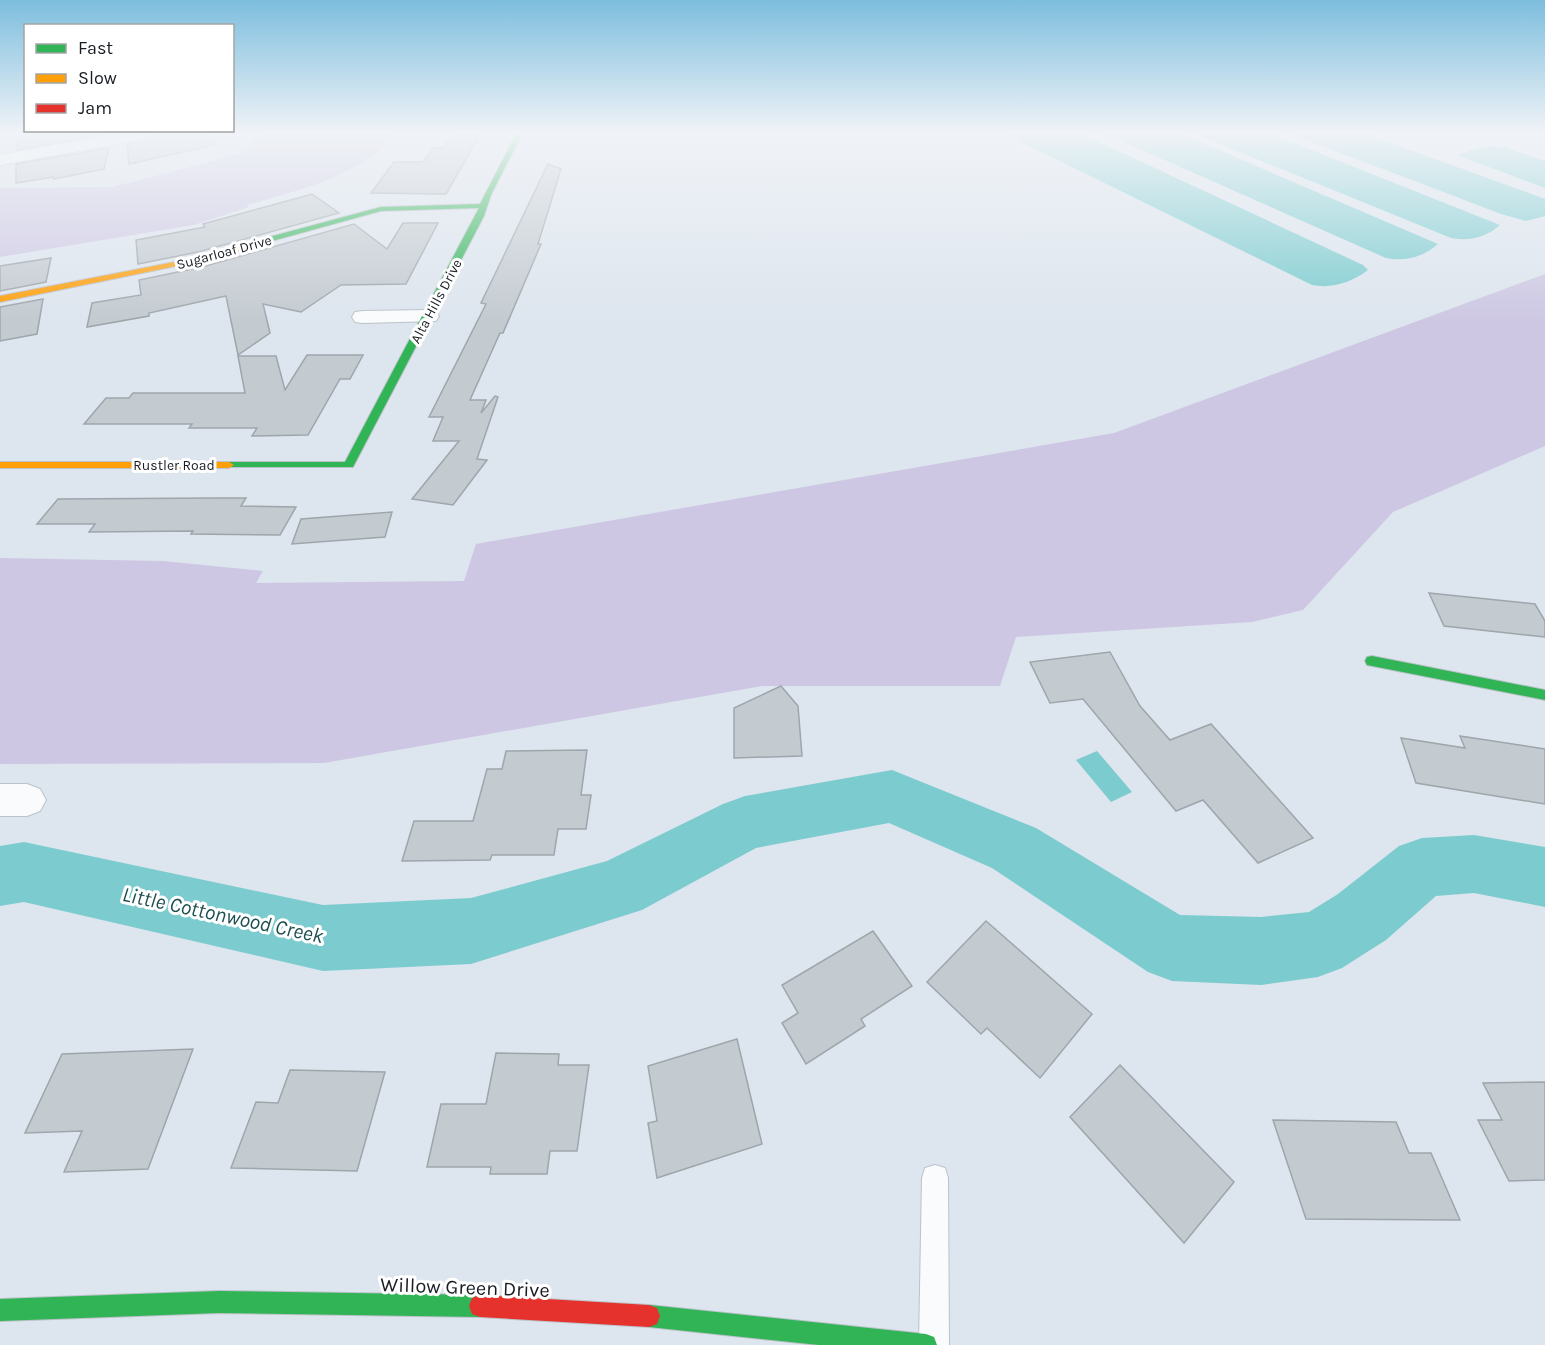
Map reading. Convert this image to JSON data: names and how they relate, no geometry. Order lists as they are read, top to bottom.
{
  "streets": {
    "street": [
      "Sugarloaf Drive",
      "Alta Hills Drive",
      "Rustler Road",
      "Willow Green Drive"
    ]
  },
  "crossings": [
    ["Sugarloaf Drive", "Alta Hills Drive"],
    ["Alta Hills Drive", "Rustler Road"]
  ],
  "water": ["Little Cottonwood Creek"],
  "legend": ["Fast", "Slow", "Jam"]
}
